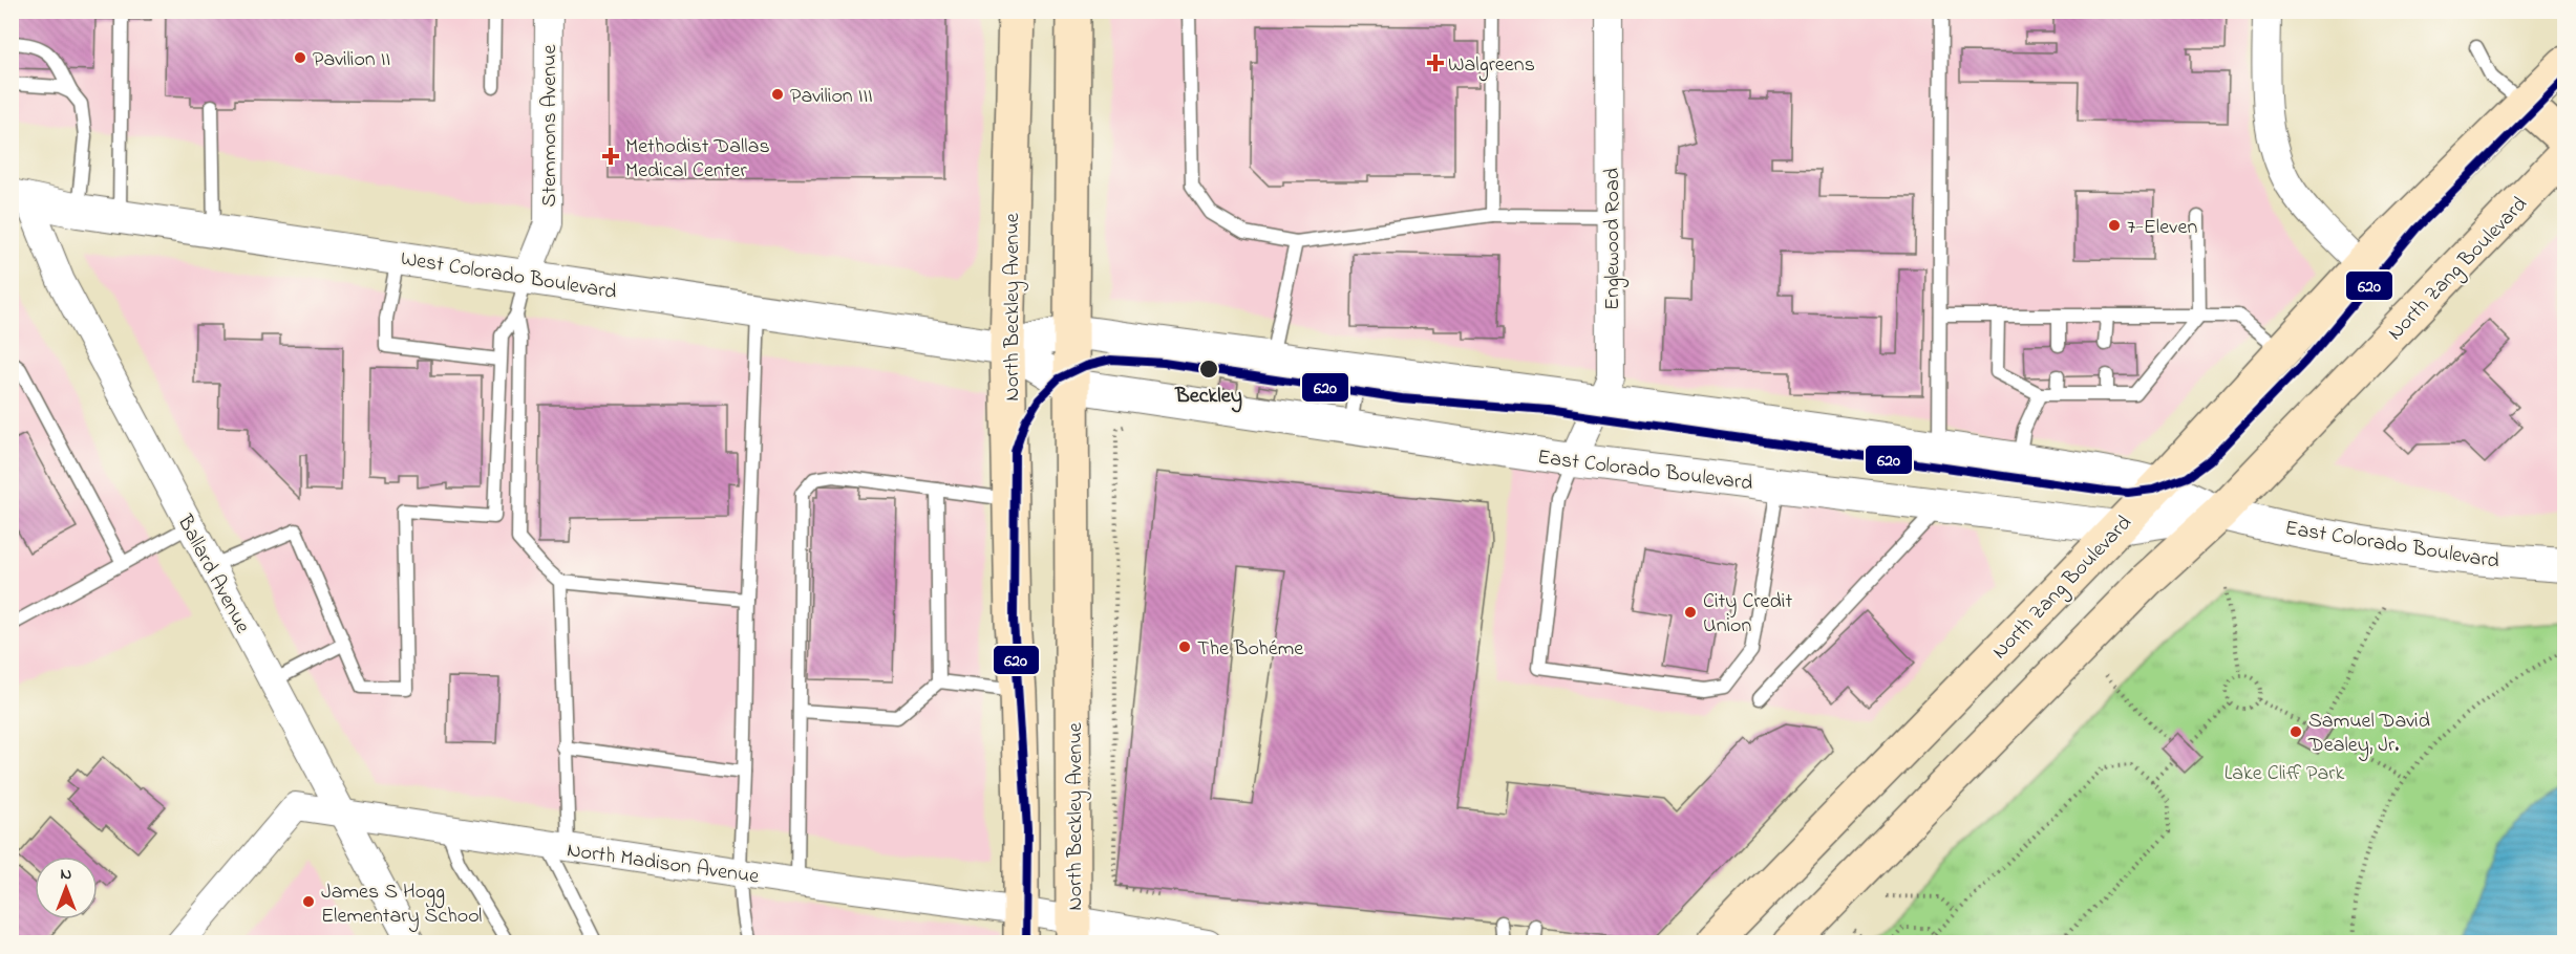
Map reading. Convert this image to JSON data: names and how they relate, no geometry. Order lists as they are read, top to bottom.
{
  "streets": {
    "main road": ["North Zang Boulevard", "North Beckley Avenue"],
    "street": [
      "Stemmons Avenue",
      "Englewood Road",
      "West Colorado Boulevard",
      "East Colorado Boulevard",
      "Ballard Avenue",
      "North Madison Avenue"
    ]
  },
  "crossings": [
    ["Stemmons Avenue", "West Colorado Boulevard"],
    ["Englewood Road", "East Colorado Boulevard"],
    ["North Zang Boulevard", "East Colorado Boulevard"],
    ["West Colorado Boulevard", "North Beckley Avenue"],
    ["West Colorado Boulevard", "East Colorado Boulevard"],
    ["West Colorado Boulevard", "Ballard Avenue"],
    ["North Beckley Avenue", "East Colorado Boulevard"],
    ["North Beckley Avenue", "North Madison Avenue"],
    ["Ballard Avenue", "North Madison Avenue"]
  ],
  "parks": ["Lake Cliff Park"],
  "places": {
    "other": [
      "Pavilion II",
      "Pavilion III",
      "7-Eleven",
      "Beckley",
      "City Credit Union",
      "The Bohéme",
      "Samuel David Dealey, Jr.",
      "James S Hogg Elementary School"
    ],
    "health": ["Walgreens", "Methodist Dallas Medical Center"]
  },
  "lines": ["transit line 620"],
  "north": "top"
}
